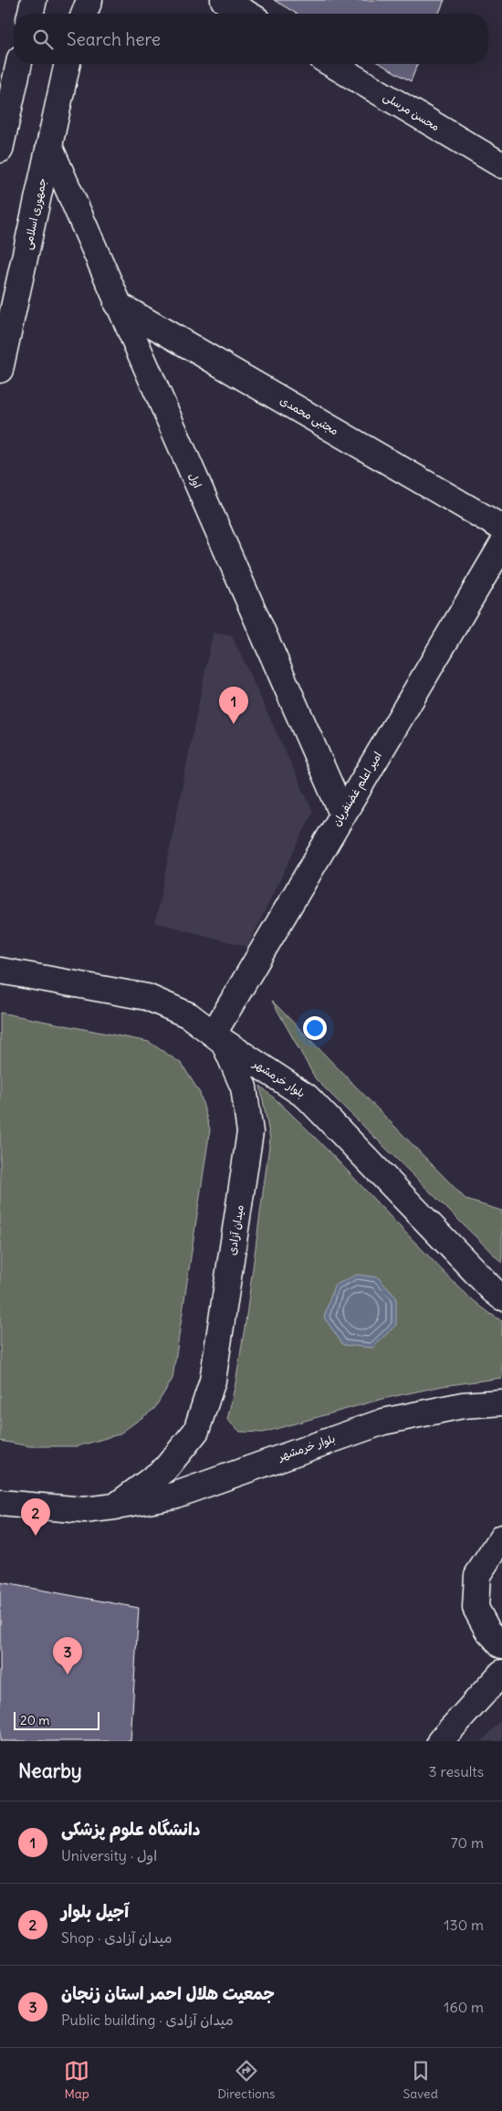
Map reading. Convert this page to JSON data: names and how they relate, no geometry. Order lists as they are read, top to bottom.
{
  "streets": {
    "street": [
      "محسن مرسلی",
      "جمهوری اسلامی",
      "مجتبی محمدی",
      "اول",
      "امیر اعلم غضنفریان",
      "بلوار خرمشهر",
      "میدان آزادی"
    ]
  },
  "crossings": [
    ["جمهوری اسلامی", "اول"],
    ["مجتبی محمدی", "اول"],
    ["اول", "امیر اعلم غضنفریان"],
    ["امیر اعلم غضنفریان", "بلوار خرمشهر"],
    ["امیر اعلم غضنفریان", "میدان آزادی"],
    ["بلوار خرمشهر", "میدان آزادی"]
  ],
  "scale_bar": "20 m",
  "page": {
    "search": "Search here",
    "pins": ["1", "2", "3"],
    "scale": "20 m",
    "heading": ["Nearby", "3 results"],
    "list": [
      {
        "mark": "1",
        "name": "دانشگاه علوم پزشکی",
        "note": "University · اول",
        "value": "70 m"
      },
      {
        "mark": "2",
        "name": "آجیل بلوار",
        "note": "Shop · میدان آزادی",
        "value": "130 m"
      },
      {
        "mark": "3",
        "name": "جمعیت هلال احمر استان زنجان",
        "note": "Public building · میدان آزادی",
        "value": "160 m"
      }
    ],
    "nav": ["Map", "Directions", "Saved"]
  }
}
